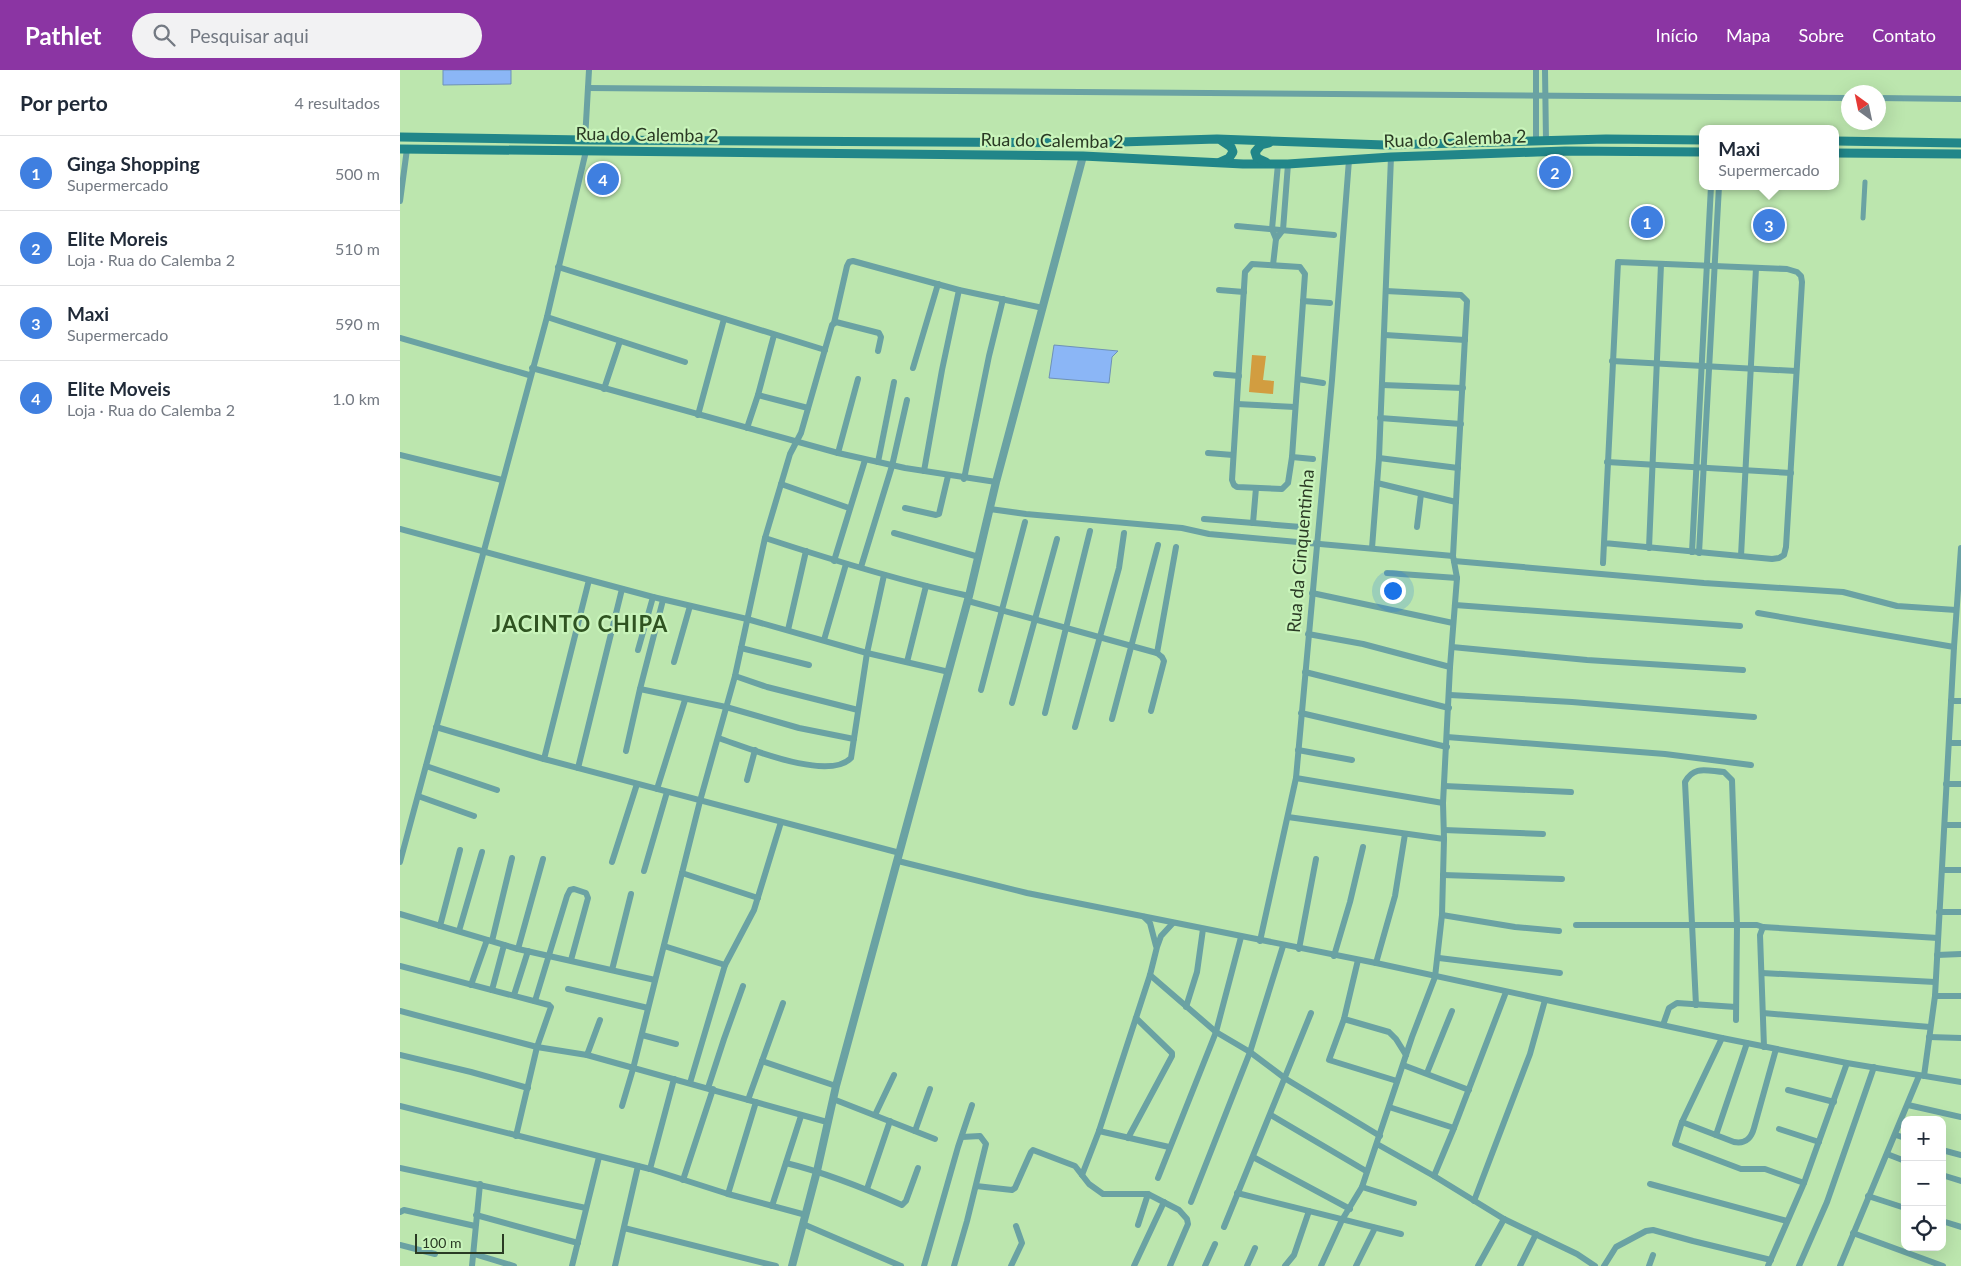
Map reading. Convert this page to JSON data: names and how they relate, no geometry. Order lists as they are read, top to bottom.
{
  "streets": {
    "main road": ["Rua do Calemba 2"],
    "street": ["Rua da Cinquentinha"]
  },
  "crossings": [
    ["Rua do Calemba 2", "Rua da Cinquentinha"]
  ],
  "districts": ["JACINTO CHIPA"],
  "scale_bar": "100 m",
  "north": "top left",
  "page": {
    "header": "Pathlet",
    "search": "Pesquisar aqui",
    "nav": [
      "Início",
      "Mapa",
      "Sobre",
      "Contato"
    ],
    "heading": ["Por perto", "4 resultados"],
    "popup": ["Maxi", "Supermercado"],
    "list": [
      {
        "mark": "1",
        "name": "Ginga Shopping",
        "note": "Supermercado",
        "value": "500 m"
      },
      {
        "mark": "2",
        "name": "Elite Moreis",
        "note": "Loja · Rua do Calemba 2",
        "value": "510 m"
      },
      {
        "mark": "3",
        "name": "Maxi",
        "note": "Supermercado",
        "value": "590 m"
      },
      {
        "mark": "4",
        "name": "Elite Moveis",
        "note": "Loja · Rua do Calemba 2",
        "value": "1.0 km"
      }
    ],
    "pins": [
      "2",
      "4",
      "1",
      "3"
    ],
    "map_buttons": ["+", "−"],
    "scale": "100 m"
  }
}
